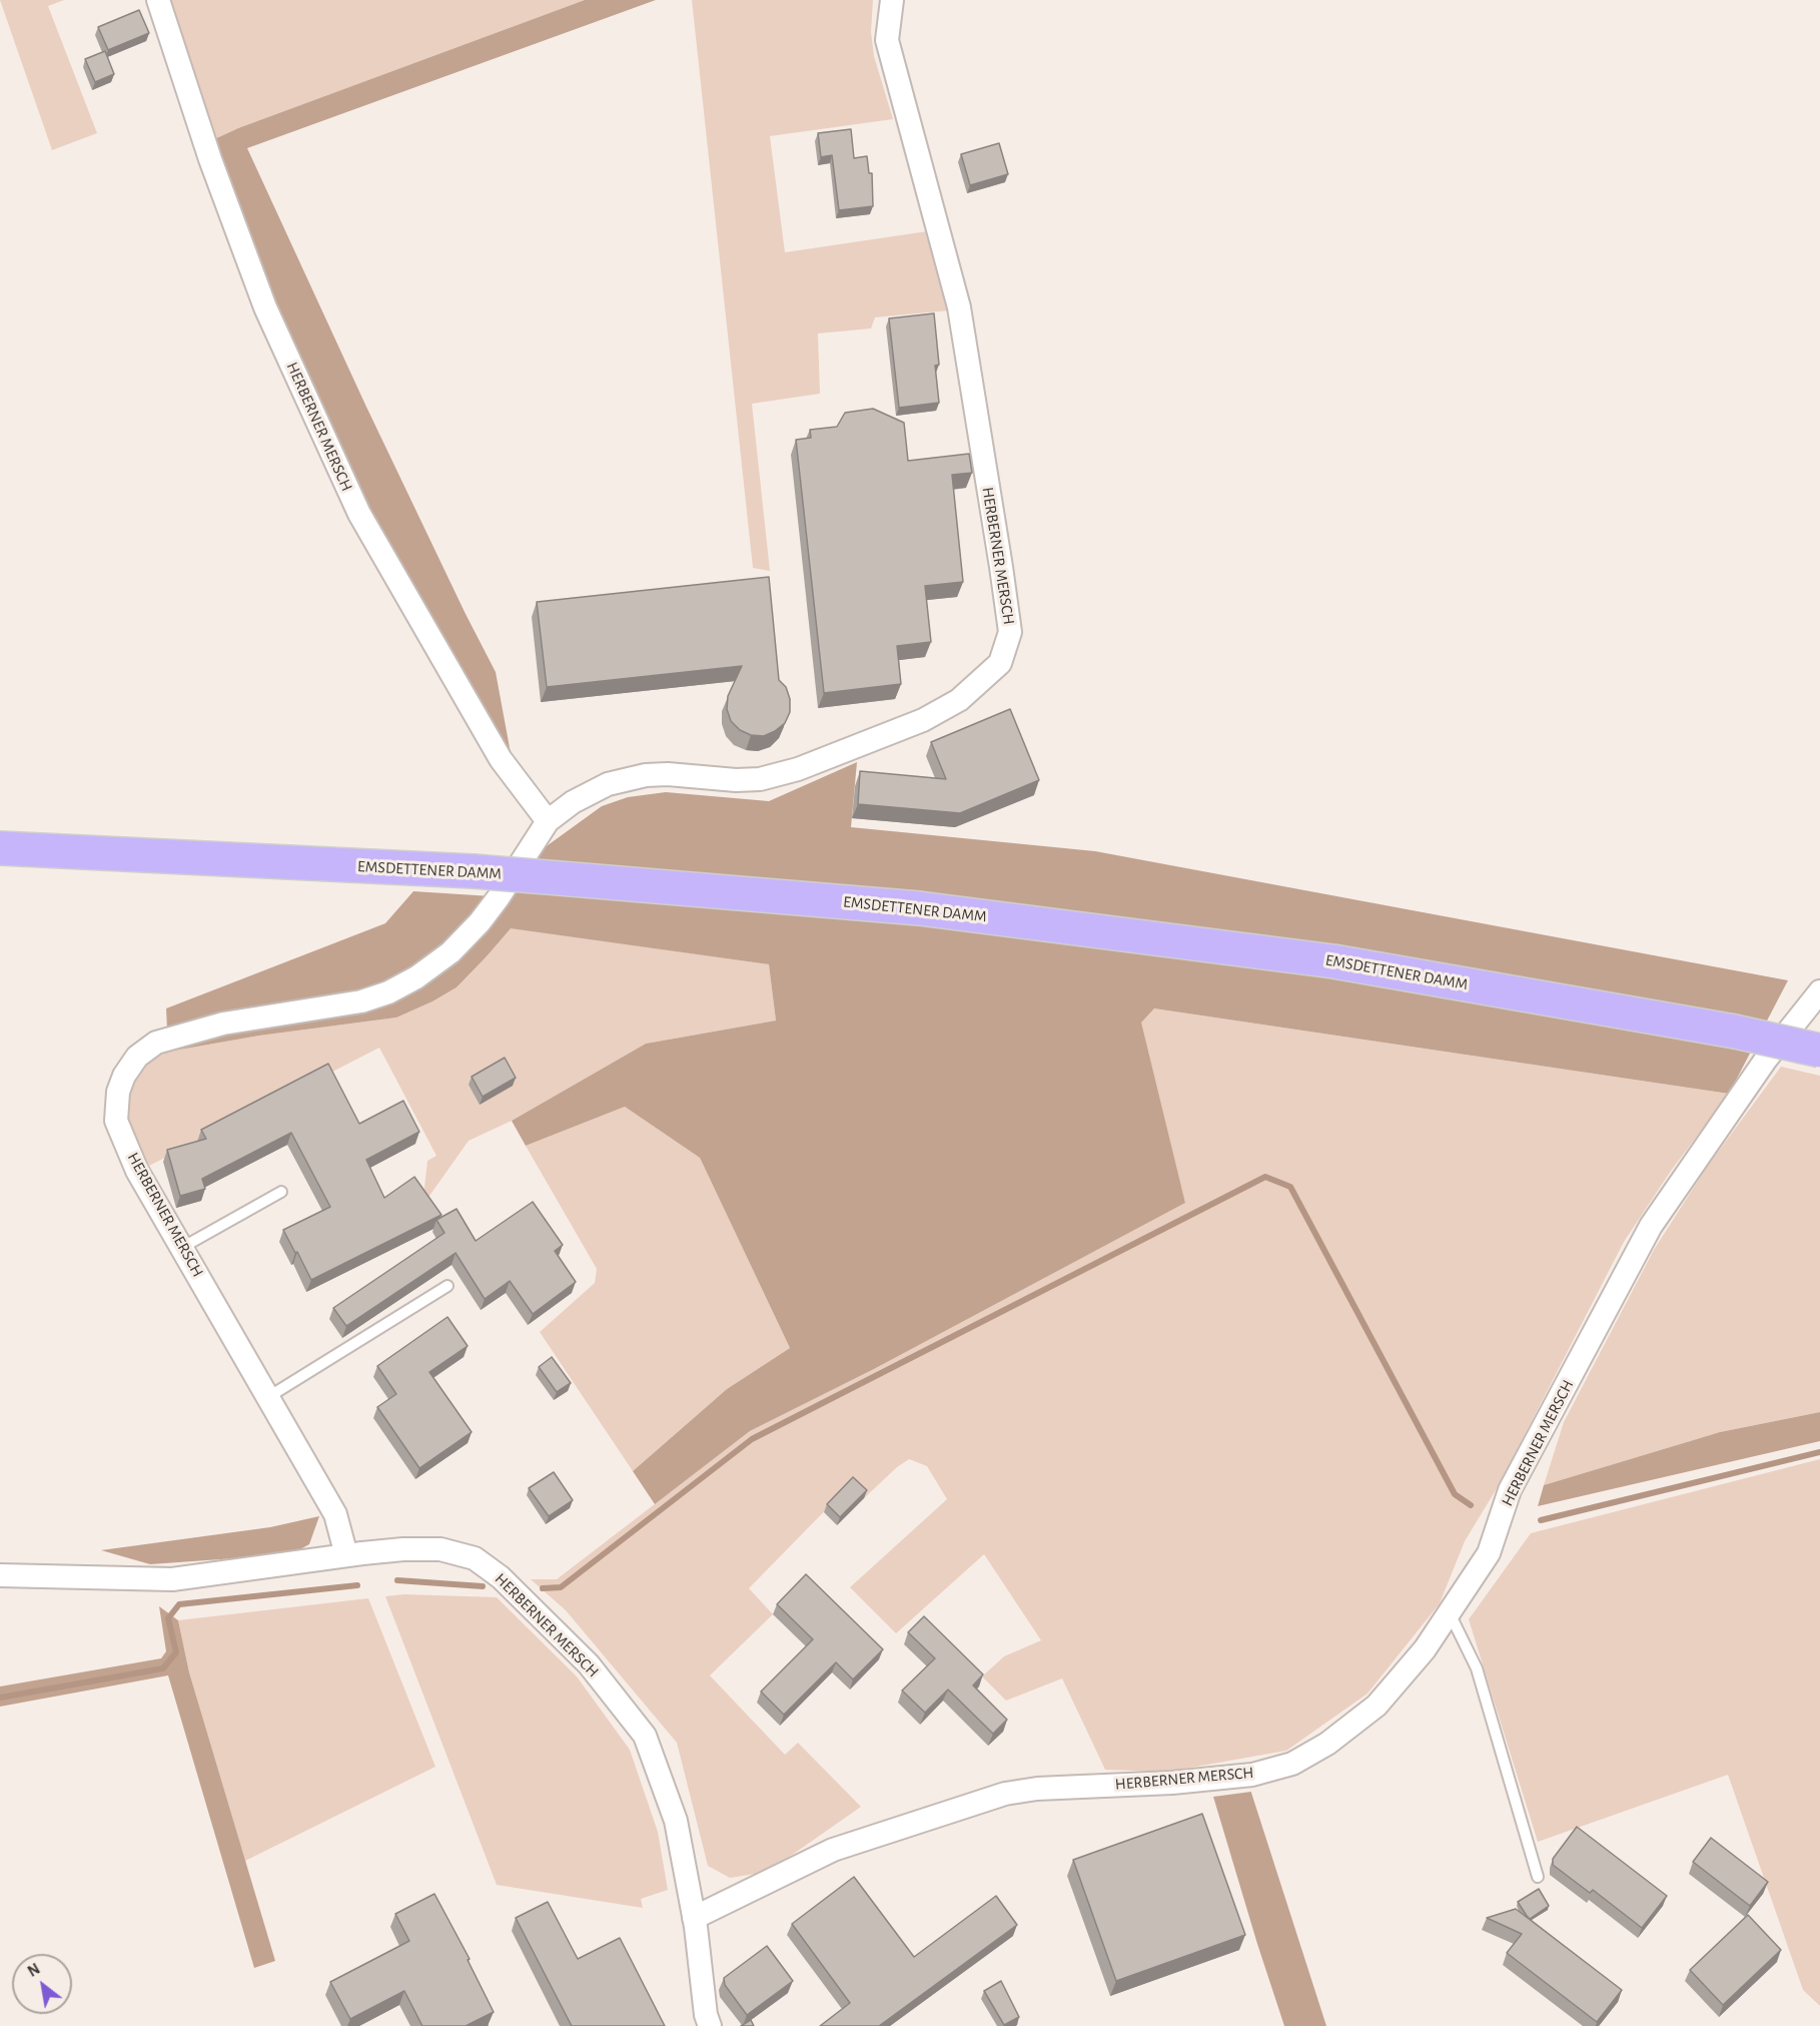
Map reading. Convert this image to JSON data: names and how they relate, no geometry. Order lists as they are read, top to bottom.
{
  "streets": {
    "main road": ["EMSDETTENER DAMM"],
    "street": ["HERBERNER MERSCH"]
  },
  "north": "top left"
}
